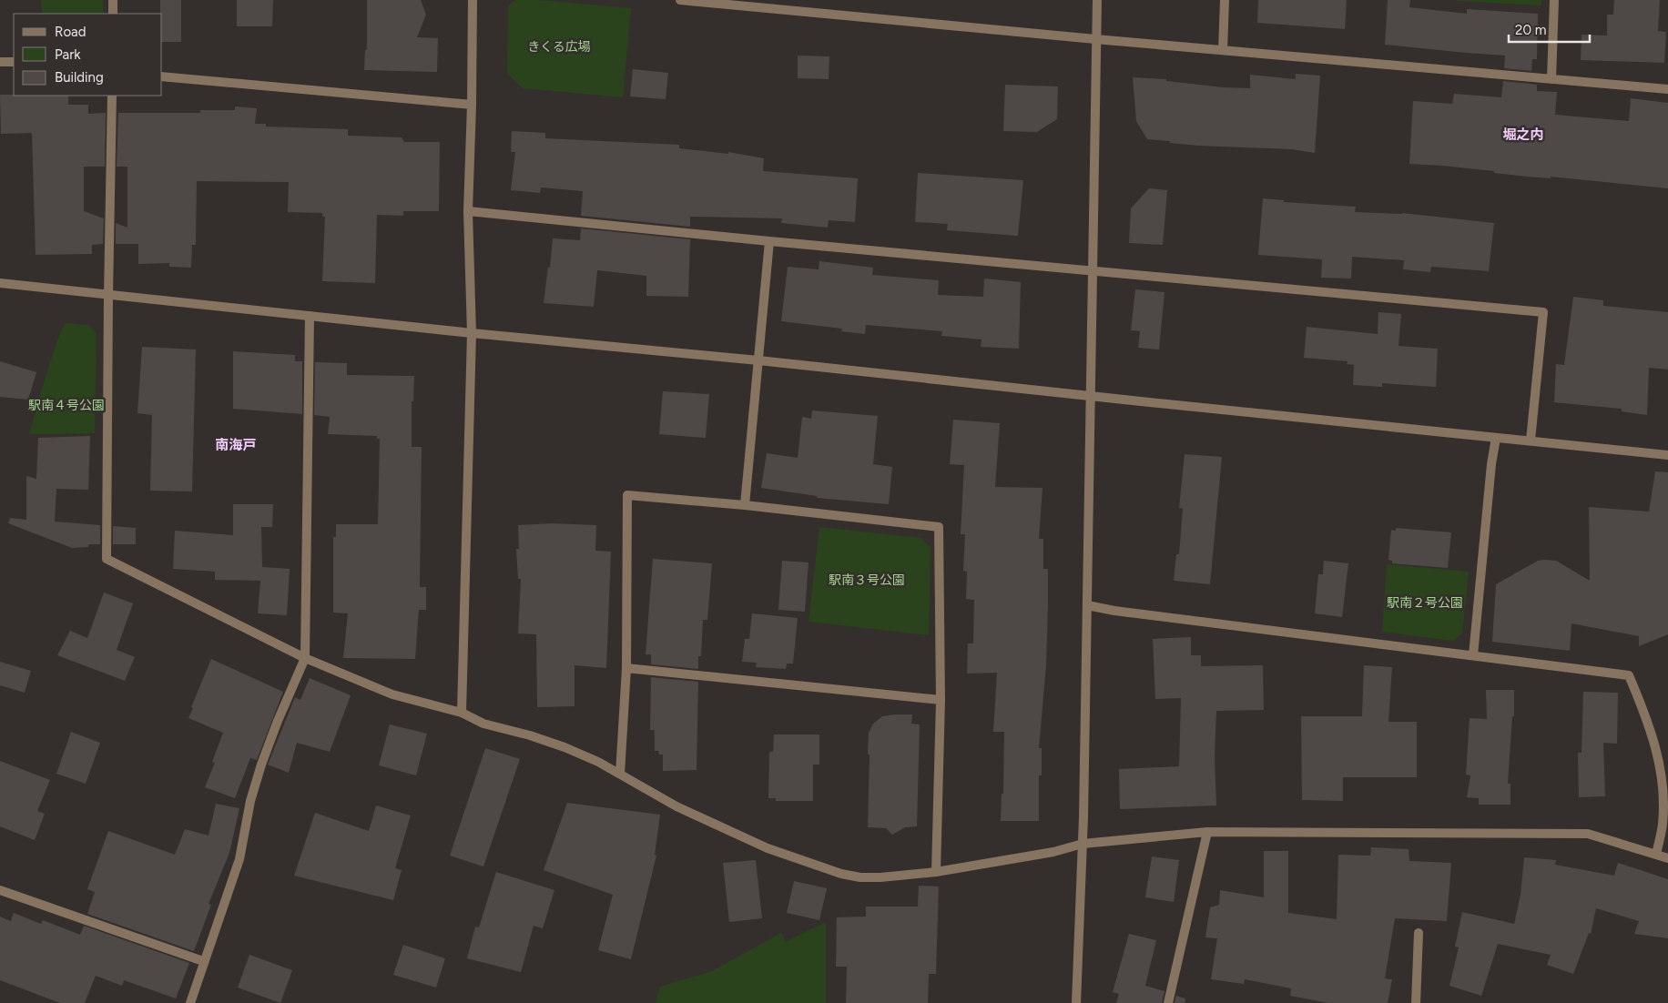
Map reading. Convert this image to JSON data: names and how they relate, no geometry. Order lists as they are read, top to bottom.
{
  "districts": ["堀之内", "南海戸"],
  "parks": [
    "きくる広場",
    "駅南４号公園",
    "駅南３号公園",
    "駅南２号公園"
  ],
  "legend": ["Road", "Park", "Building"],
  "scale_bar": "20 m"
}
